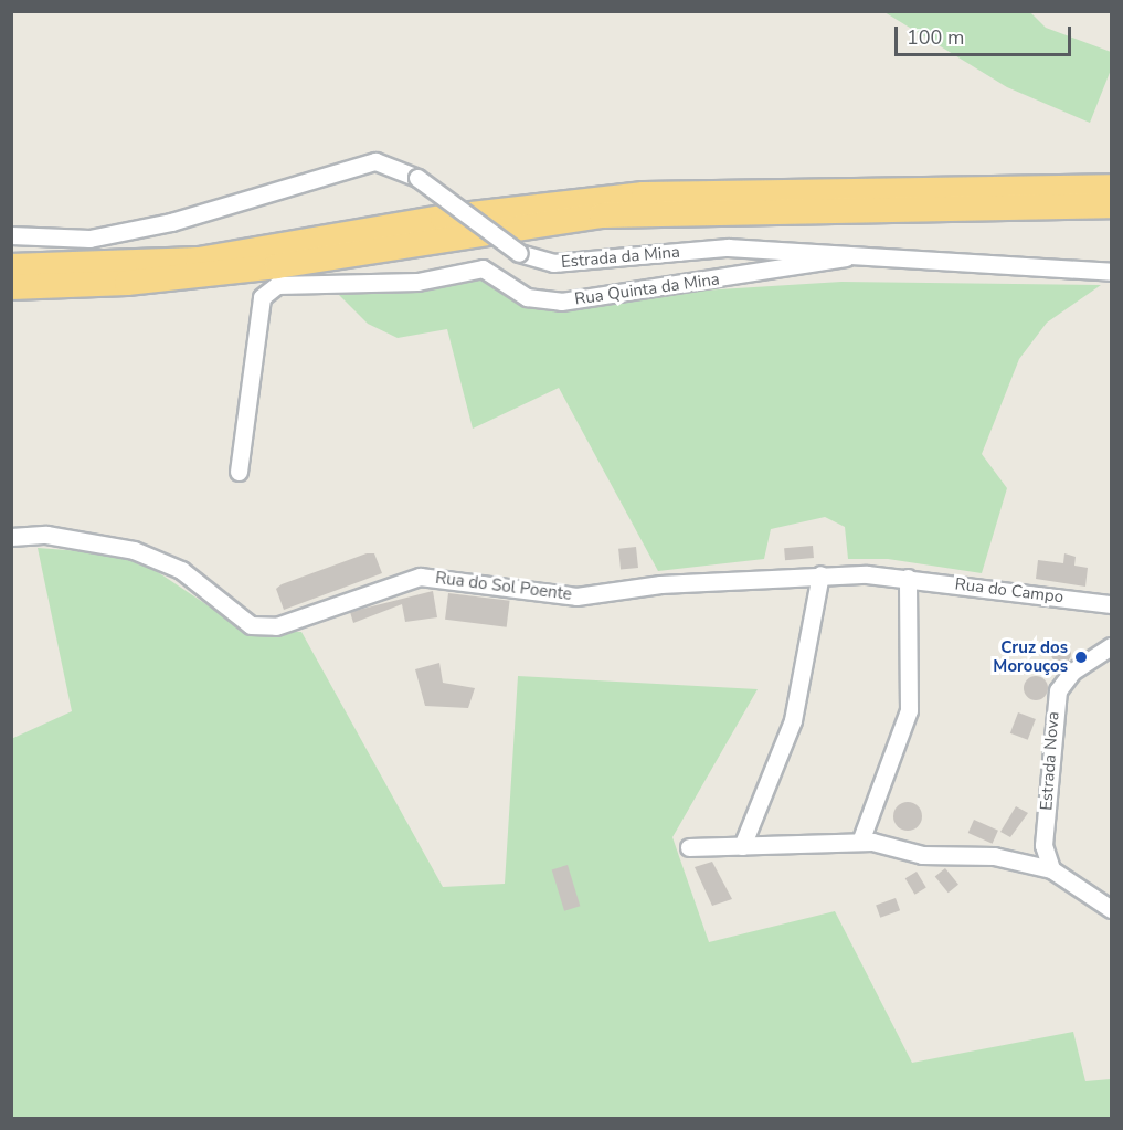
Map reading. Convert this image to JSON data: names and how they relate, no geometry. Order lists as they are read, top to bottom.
{
  "streets": {
    "street": [
      "Estrada da Mina",
      "Rua Quinta da Mina",
      "Rua do Sol Poente",
      "Rua do Campo",
      "Estrada Nova"
    ]
  },
  "crossings": [
    ["Estrada da Mina", "Rua Quinta da Mina"],
    ["Rua do Sol Poente", "Rua do Campo"]
  ],
  "places": ["Cruz dos Morouços"],
  "scale_bar": "100 m"
}
